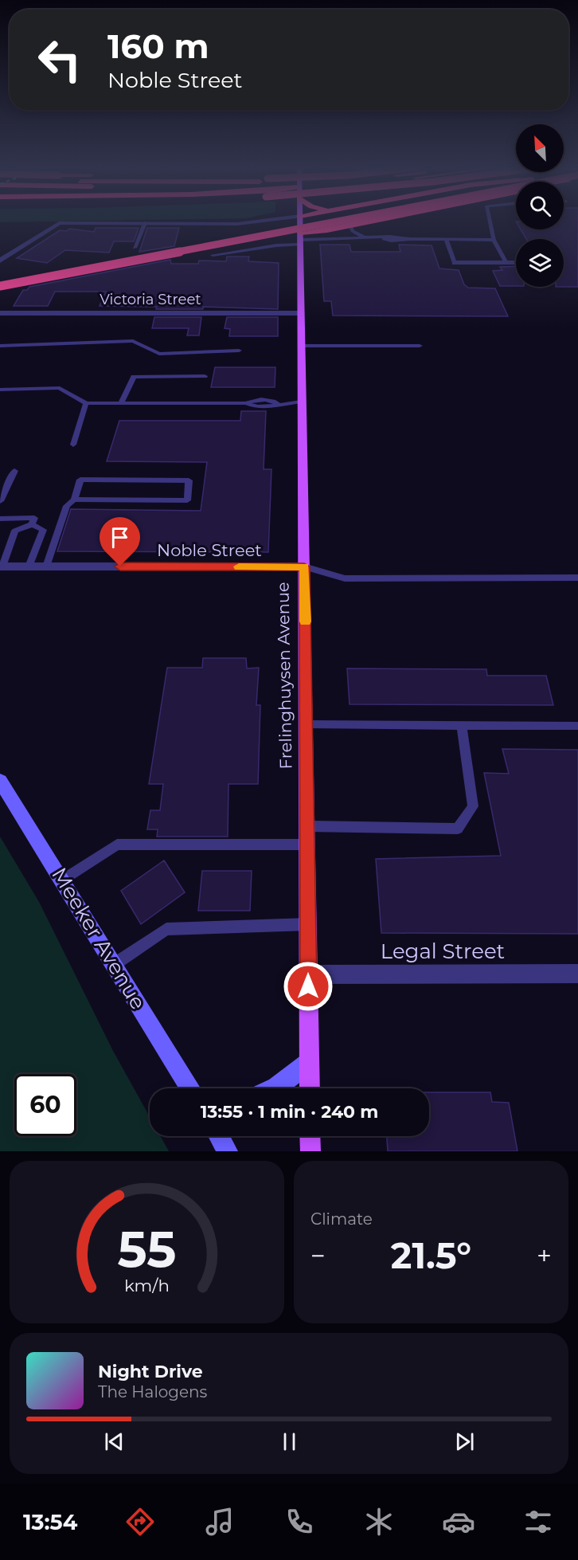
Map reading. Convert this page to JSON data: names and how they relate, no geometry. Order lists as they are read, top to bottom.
{
  "streets": {
    "main road": ["Frelinghuysen Avenue", "Meeker Avenue"],
    "street": ["Victoria Street", "Noble Street", "Legal Street"]
  },
  "crossings": [
    ["Victoria Street", "Frelinghuysen Avenue"],
    ["Noble Street", "Frelinghuysen Avenue"],
    ["Frelinghuysen Avenue", "Legal Street"]
  ],
  "north": "top left",
  "page": {
    "turn": ["160 m", "Noble Street"],
    "limit": "60",
    "trip": "13:55 · 1 min · 240 m",
    "tile": "Climate",
    "heat": ["−", "21.5°", "+"],
    "song": ["Night Drive", "The Halogens"],
    "tabs": "13:54",
    "gauge": ["55", "km/h"]
  }
}
